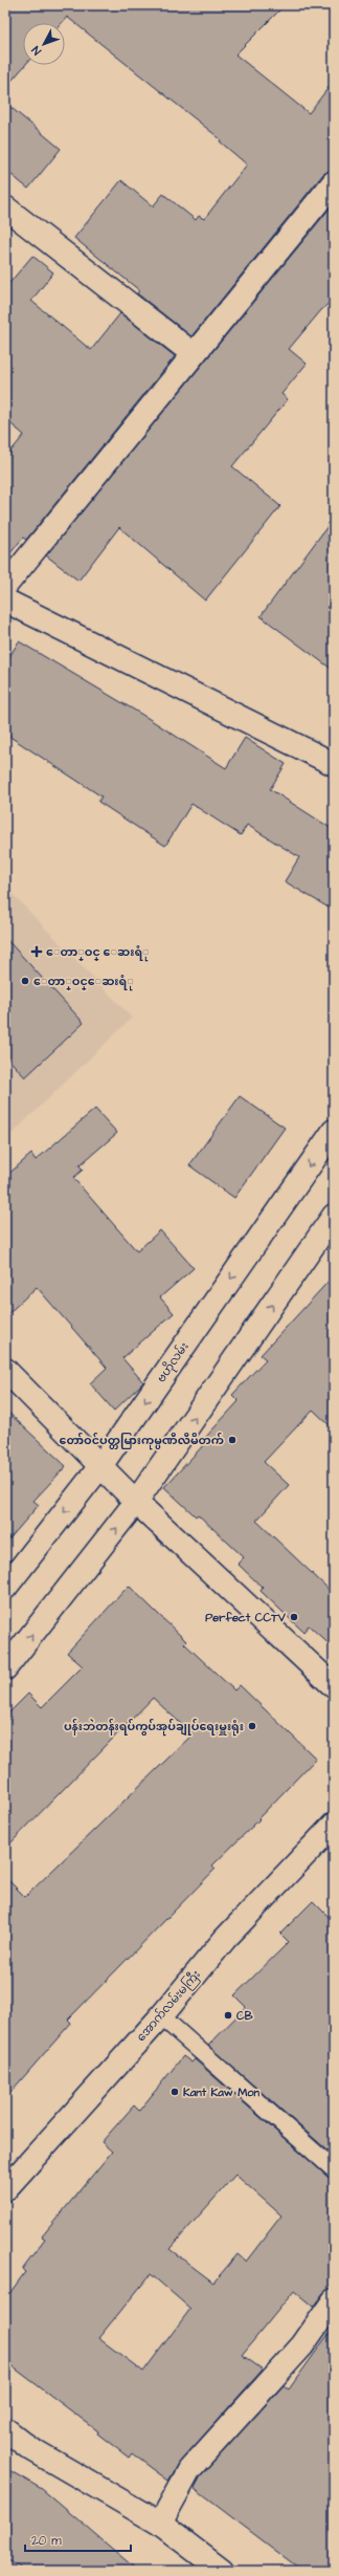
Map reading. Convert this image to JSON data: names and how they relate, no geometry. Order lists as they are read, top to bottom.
{
  "streets": {
    "street": ["ဗဟိုလမ်း", "အောက်လမ်းမကြီး"]
  },
  "places": {
    "health": ["ေတာ္ဝင္ ေဆးရံု"],
    "other": [
      "ေတာ္ဝင္ေဆးရံု",
      "တော်ဝင်ပတ္တမြားကုမ္ပဏီလီမိတက်",
      "Perfect CCTV",
      "ပန်းဘဲတန်းရပ်ကွပ်အုပ်ချုပ်ရေးမှူးရုံး",
      "CB",
      "Kant Kaw Mon"
    ]
  },
  "scale_bar": "20 m",
  "north": "bottom left"
}
